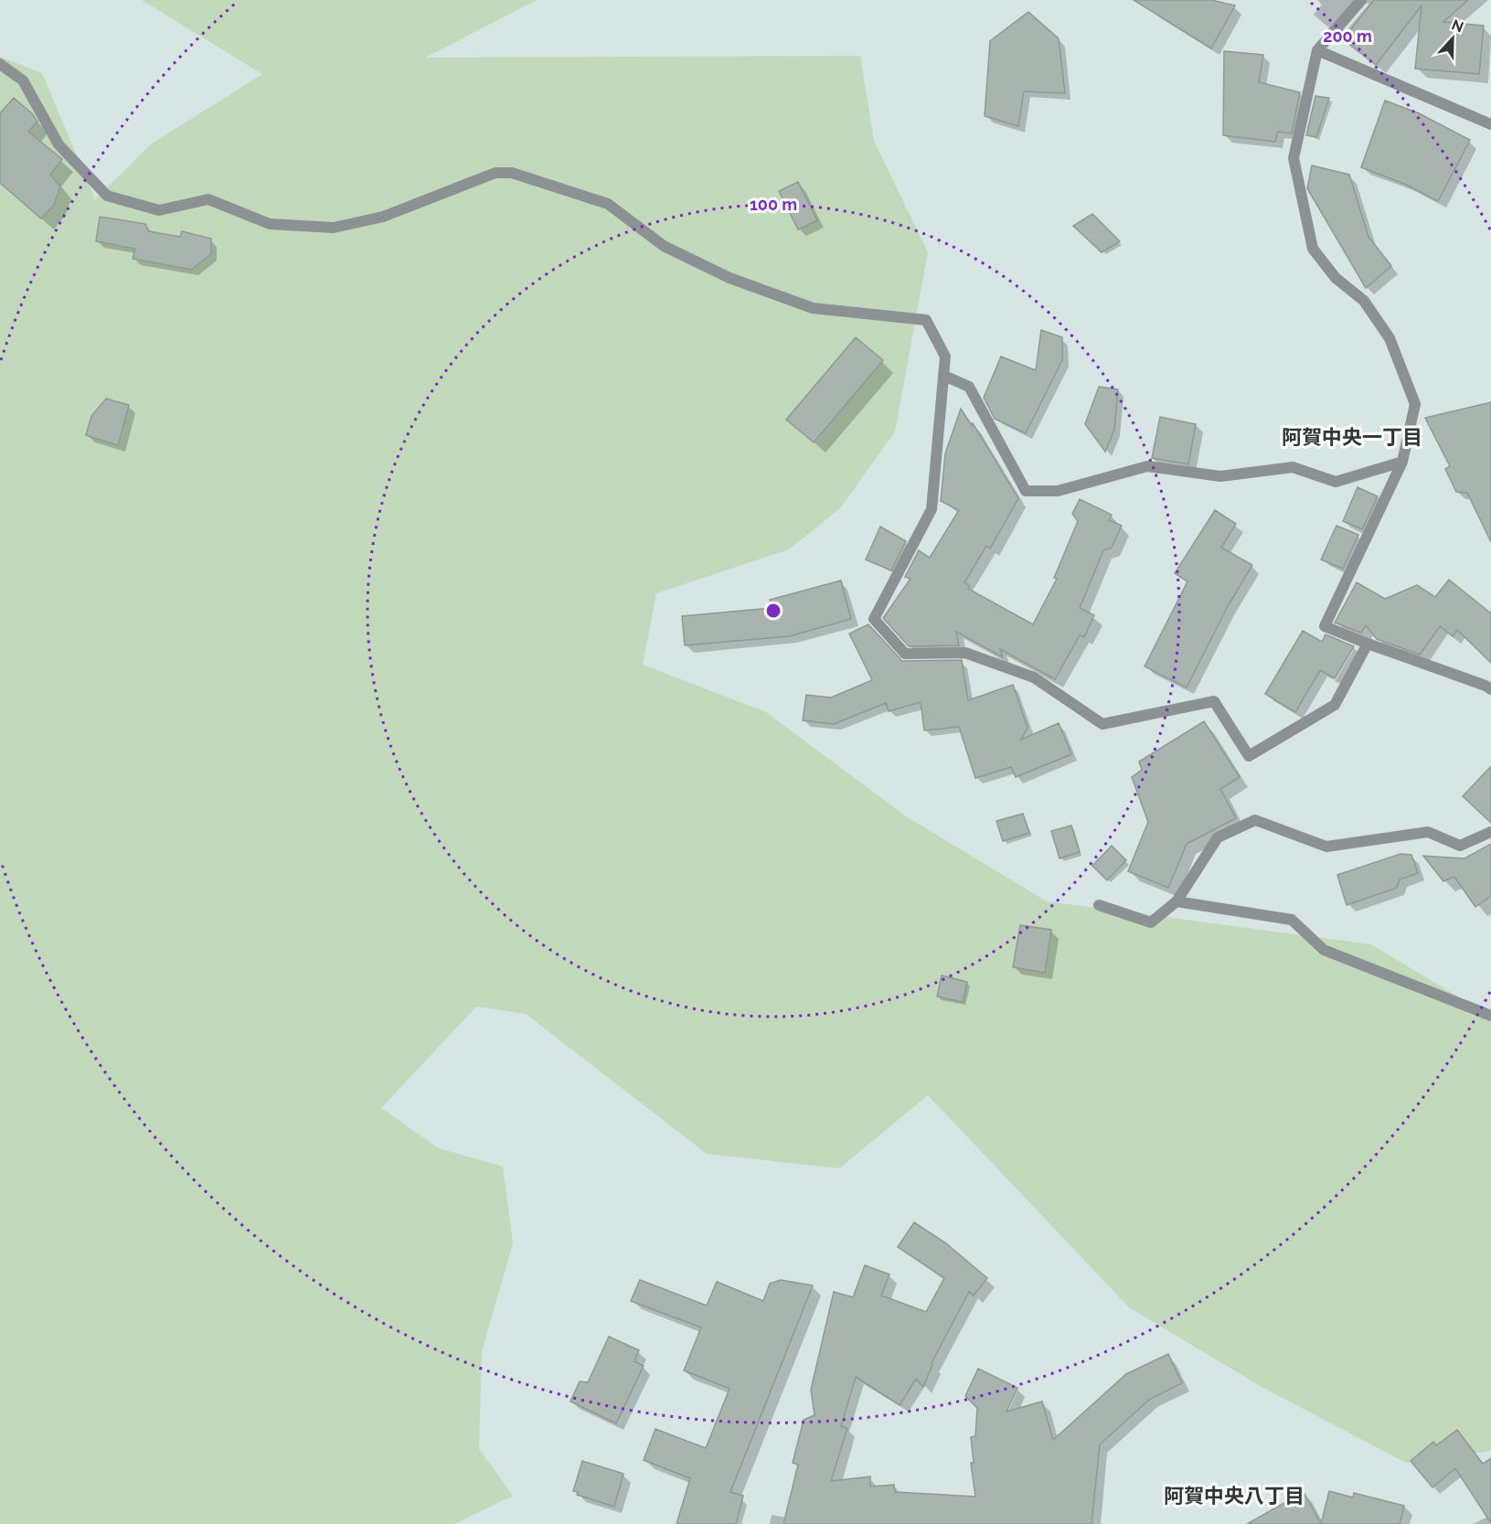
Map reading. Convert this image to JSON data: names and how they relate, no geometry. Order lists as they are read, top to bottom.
{
  "districts": ["阿賀中央一丁目", "阿賀中央八丁目"],
  "north": "top",
  "rings": ["200 m", "100 m"]
}
